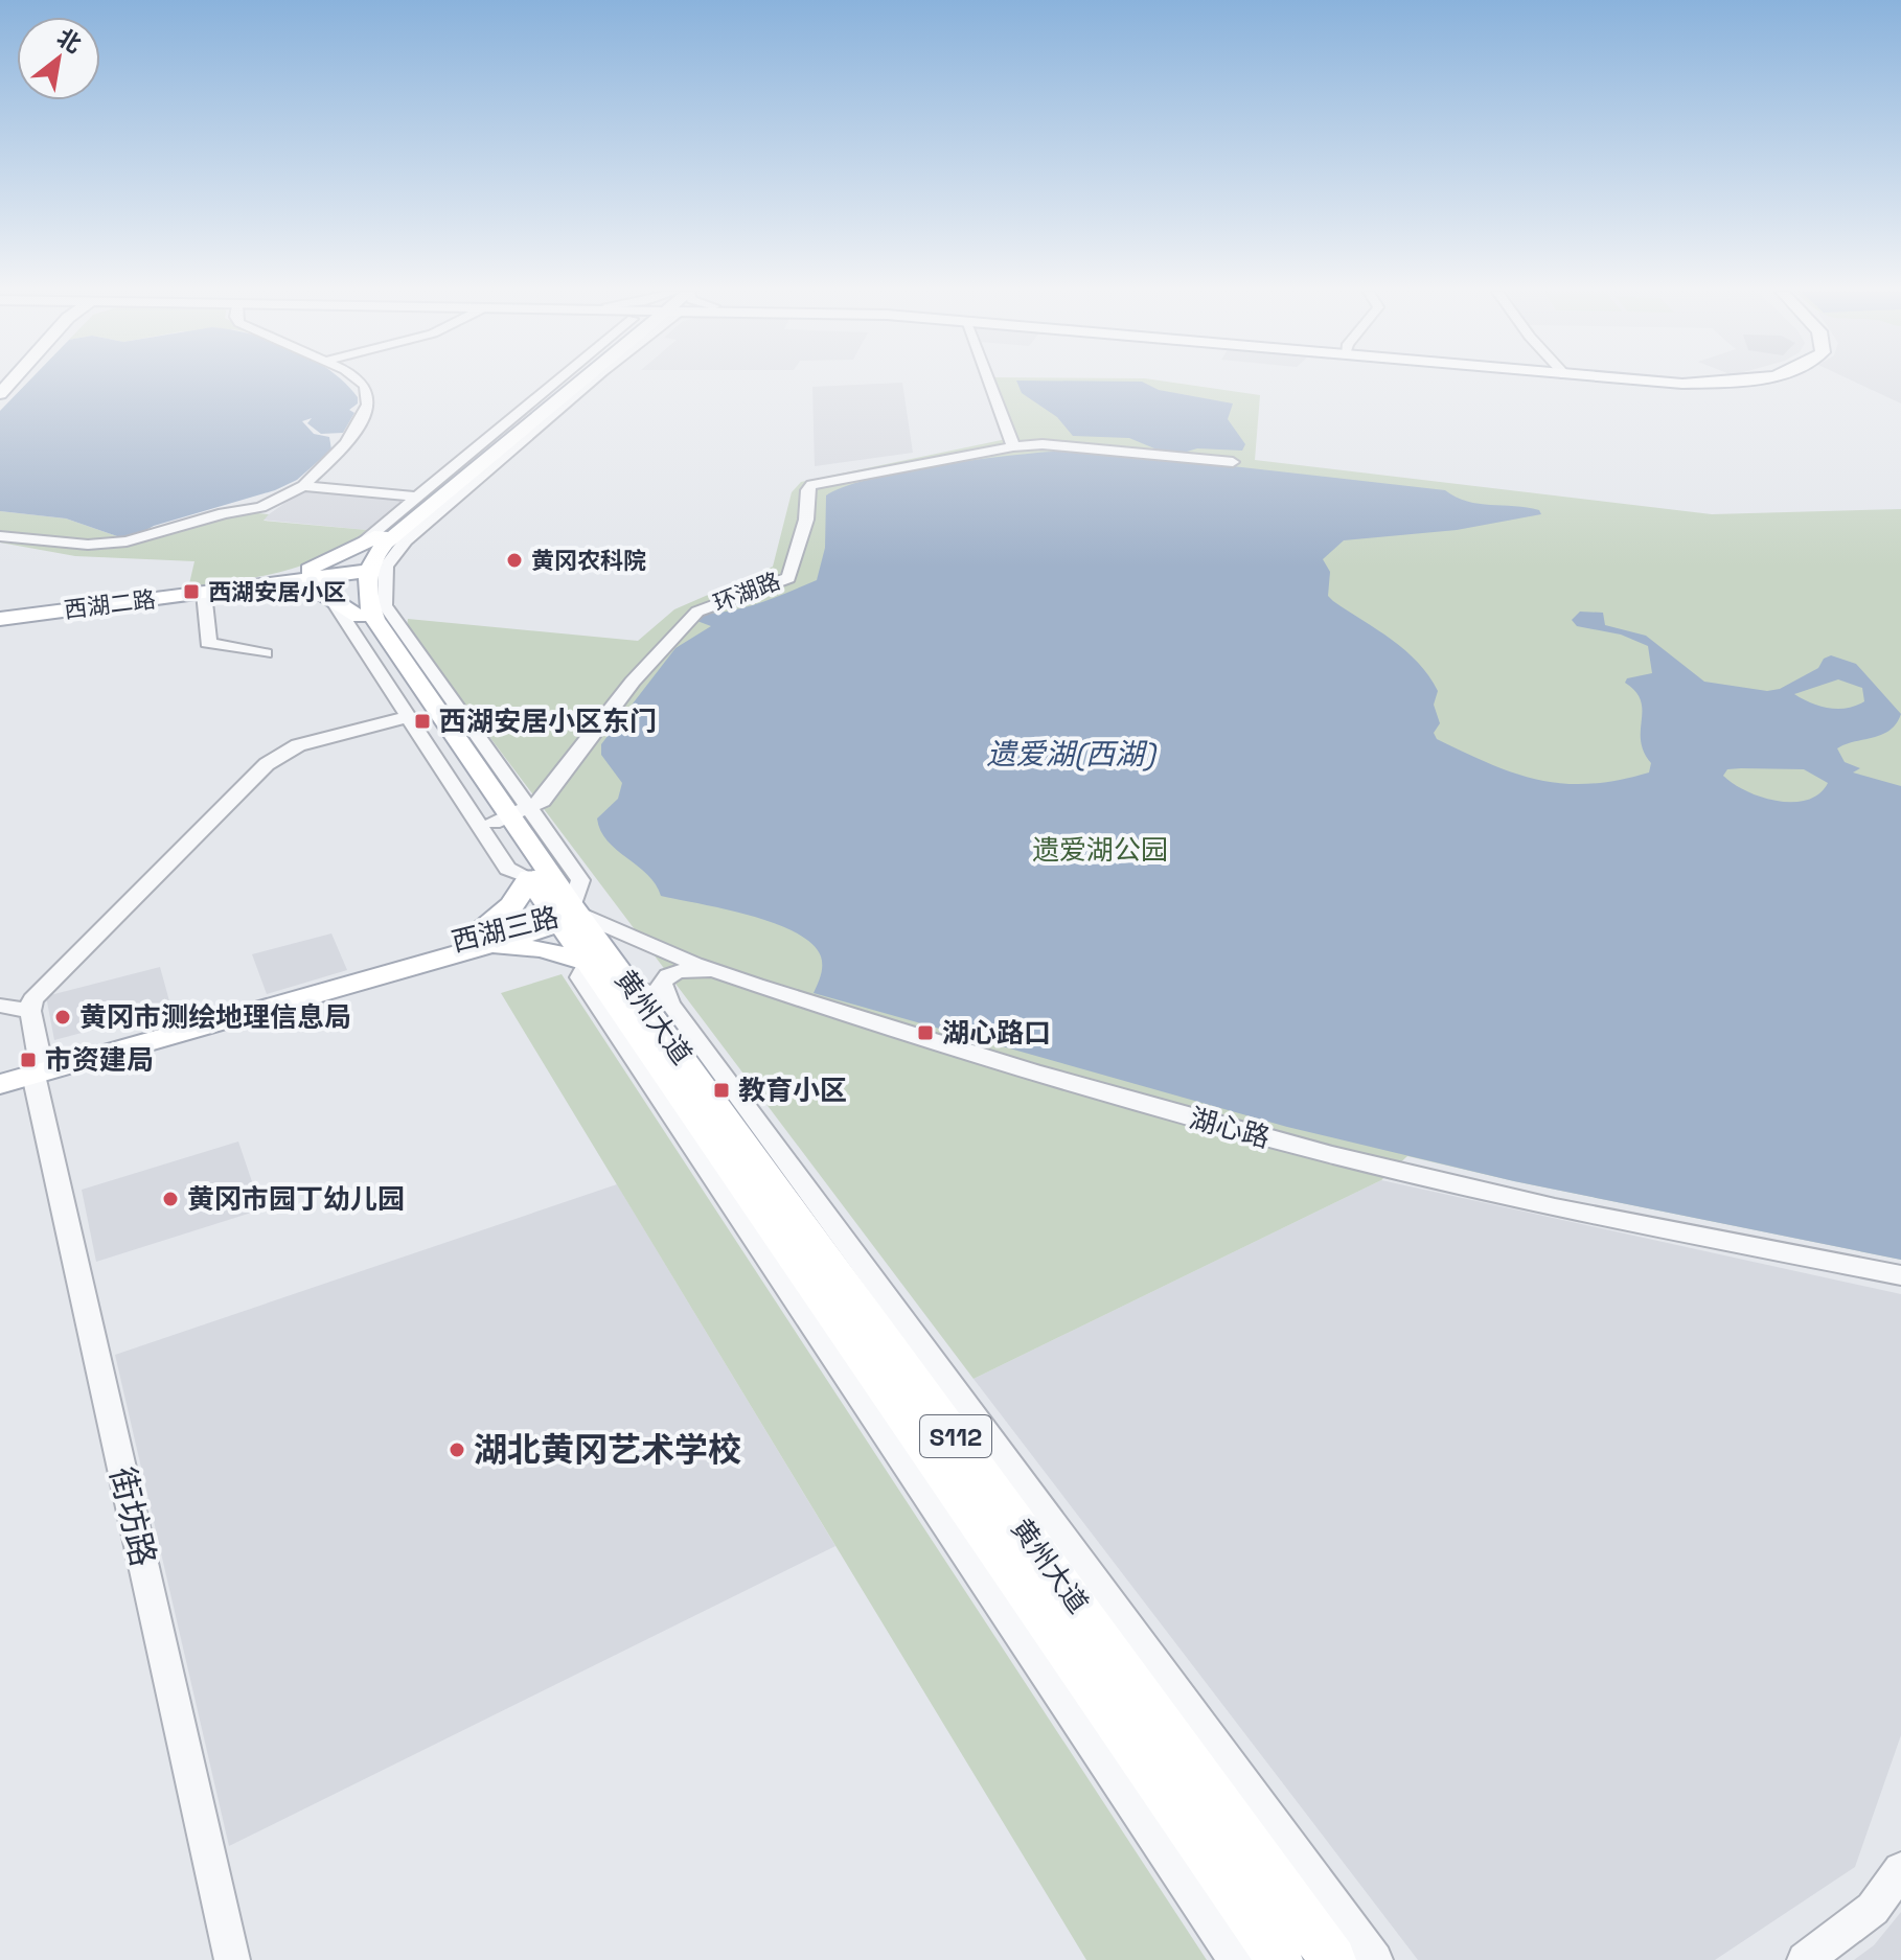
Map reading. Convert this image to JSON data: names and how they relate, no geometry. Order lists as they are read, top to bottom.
{
  "streets": {
    "main road": [
      "西湖二路",
      "西湖三路",
      "黄州大道",
      "S112"
    ],
    "street": ["环湖路", "湖心路", "街坊路"]
  },
  "crossings": [
    ["环湖路", "黄州大道"],
    ["西湖二路", "黄州大道"],
    ["西湖三路", "黄州大道"],
    ["西湖三路", "湖心路"],
    ["西湖三路", "街坊路"],
    ["黄州大道", "湖心路"]
  ],
  "water": ["遗爱湖(西湖)"],
  "parks": ["遗爱湖公园"],
  "places": {
    "other": [
      "黄冈农科院",
      "黄冈市测绘地理信息局",
      "黄冈市园丁幼儿园",
      "湖北黄冈艺术学校"
    ],
    "transit": [
      "西湖安居小区",
      "西湖安居小区东门",
      "湖心路口",
      "市资建局",
      "教育小区"
    ]
  },
  "north": "top right"
}
